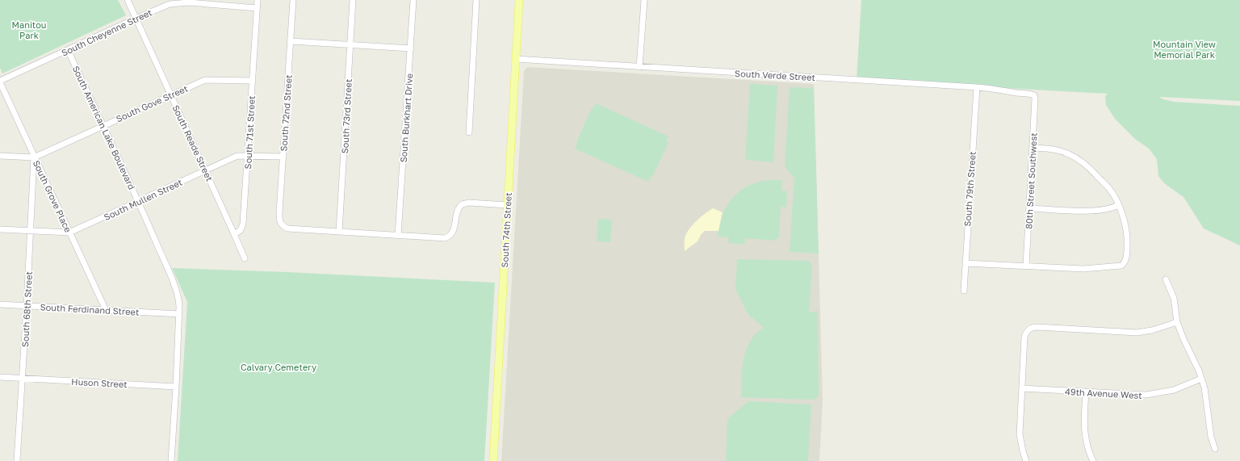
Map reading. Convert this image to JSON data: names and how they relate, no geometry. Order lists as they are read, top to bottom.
{
  "streets": {
    "main road": ["South 74th Street"],
    "street": [
      "South Cheyenne Street",
      "South Verde Street",
      "South Gove Street",
      "South 72nd Street",
      "South 73rd Street",
      "South Burkhart Drive",
      "South American Lake Boulevard",
      "South 71st Street",
      "South Reade Street",
      "80th Street Southwest",
      "South 79th Street",
      "South Grove Place",
      "South Mullen Street",
      "South 68th Street",
      "South Ferdinand Street",
      "Huson Street",
      "49th Avenue West"
    ]
  },
  "crossings": [
    ["South Cheyenne Street", "South American Lake Boulevard"],
    ["South Cheyenne Street", "South 71st Street"],
    ["South Cheyenne Street", "South Reade Street"],
    ["South Cheyenne Street", "South Grove Place"],
    ["South Verde Street", "80th Street Southwest"],
    ["South Verde Street", "South 79th Street"],
    ["South Verde Street", "South 74th Street"],
    ["South Gove Street", "South American Lake Boulevard"],
    ["South Gove Street", "South 71st Street"],
    ["South Gove Street", "South Reade Street"],
    ["South Gove Street", "South Grove Place"],
    ["South Gove Street", "South 68th Street"],
    ["South 72nd Street", "South 73rd Street"],
    ["South 72nd Street", "South Mullen Street"],
    ["South American Lake Boulevard", "South Mullen Street"],
    ["South American Lake Boulevard", "South Ferdinand Street"],
    ["South American Lake Boulevard", "Huson Street"],
    ["South 71st Street", "South Reade Street"],
    ["South 71st Street", "South Mullen Street"],
    ["South Reade Street", "South Mullen Street"],
    ["South Grove Place", "South Mullen Street"],
    ["South Grove Place", "South 68th Street"],
    ["South Grove Place", "South Ferdinand Street"],
    ["South Mullen Street", "South 68th Street"],
    ["South 68th Street", "South Ferdinand Street"],
    ["South 68th Street", "Huson Street"]
  ],
  "parks": ["Manitou Park", "Mountain View Memorial Park", "Calvary Cemetery"]
}
